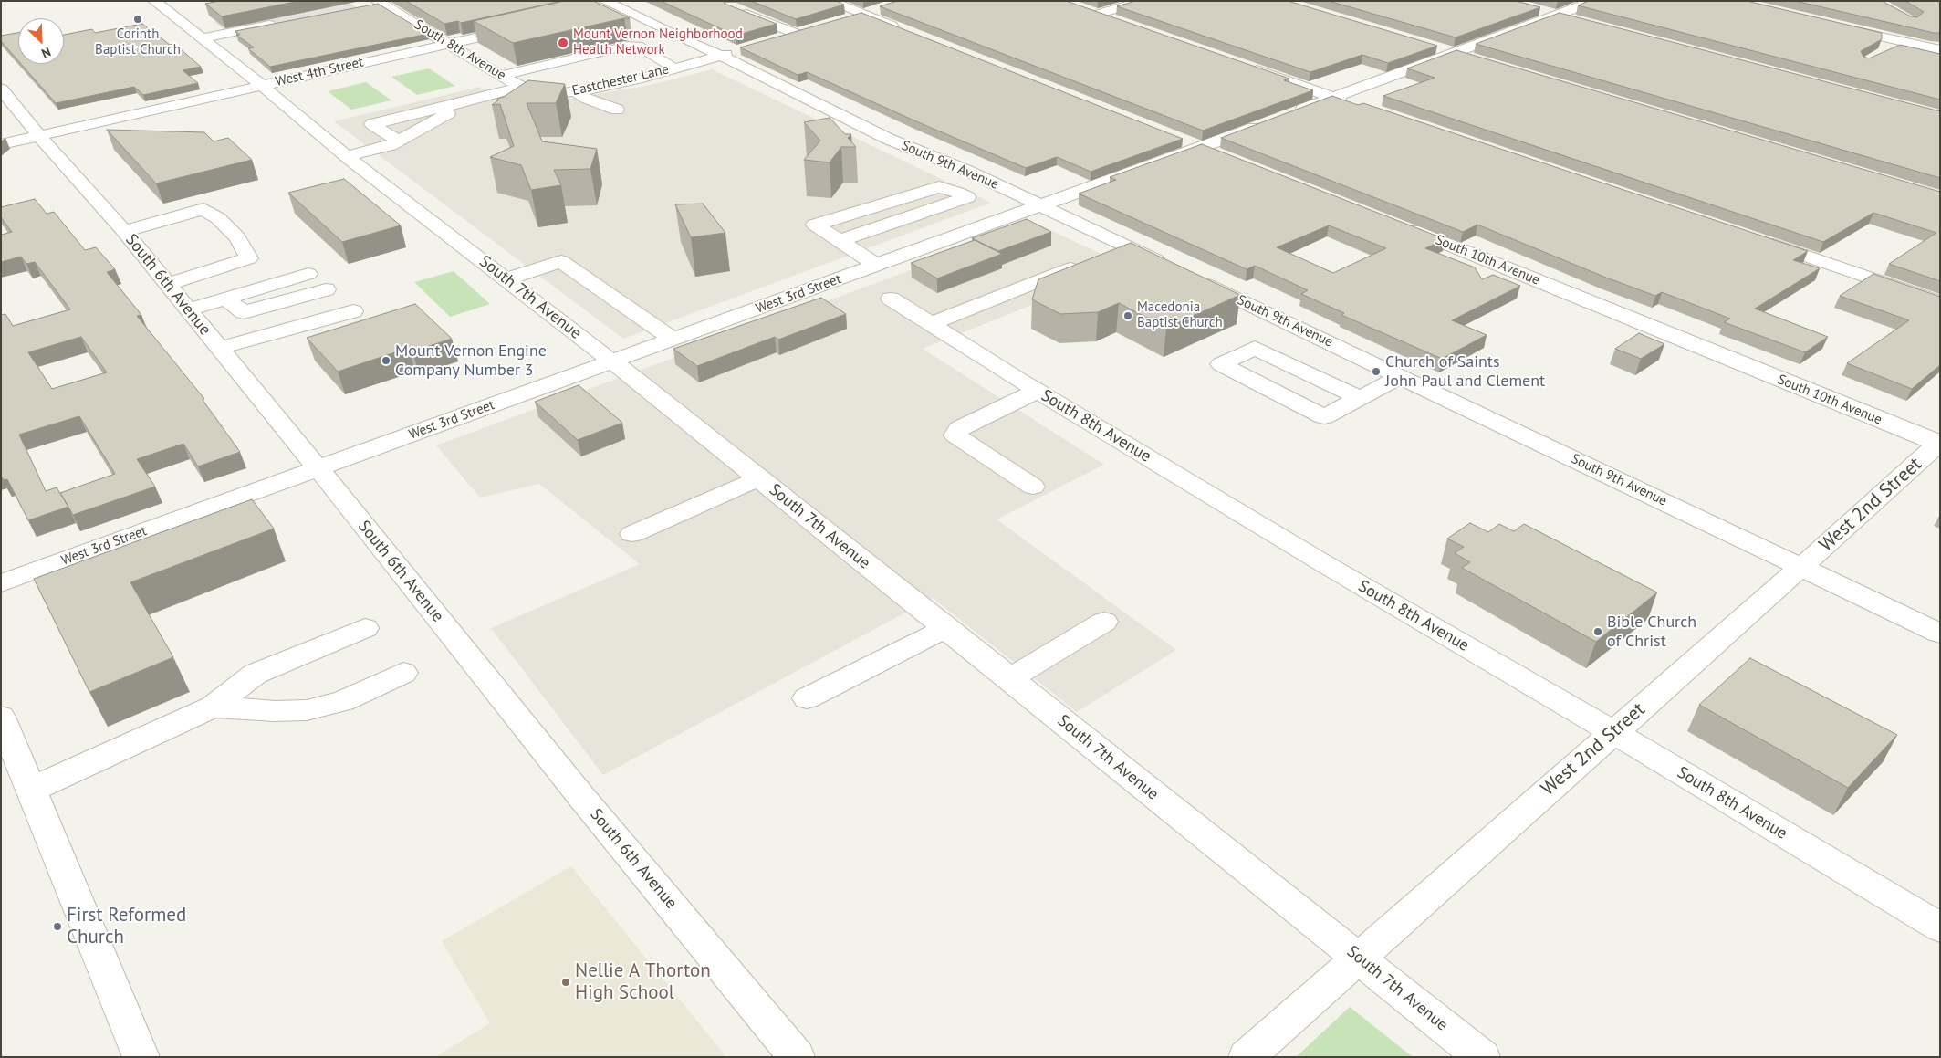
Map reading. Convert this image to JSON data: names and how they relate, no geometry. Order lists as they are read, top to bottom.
{
  "streets": {
    "street": [
      "South 8th Avenue",
      "West 4th Street",
      "Eastchester Lane",
      "South 9th Avenue",
      "South 10th Avenue",
      "South 6th Avenue",
      "West 3rd Street",
      "South 7th Avenue",
      "West 2nd Street"
    ]
  },
  "crossings": [
    ["South 8th Avenue", "West 4th Street"],
    ["South 8th Avenue", "Eastchester Lane"],
    ["South 8th Avenue", "West 2nd Street"],
    ["West 4th Street", "South 6th Avenue"],
    ["West 4th Street", "South 7th Avenue"],
    ["Eastchester Lane", "South 9th Avenue"],
    ["South 9th Avenue", "West 3rd Street"],
    ["South 9th Avenue", "West 2nd Street"],
    ["South 10th Avenue", "West 2nd Street"],
    ["South 6th Avenue", "West 3rd Street"],
    ["West 3rd Street", "South 7th Avenue"],
    ["South 7th Avenue", "West 2nd Street"]
  ],
  "places": [
    "Corinth Baptist Church",
    "Mount Vernon Neighborhood Health Network",
    "Macedonia Baptist Church",
    "Mount Vernon Engine Company Number 3",
    "Church of Saints John Paul and Clement",
    "Bible Church of Christ",
    "First Reformed Church",
    "Nellie A Thorton High School"
  ],
  "north": "bottom right"
}
